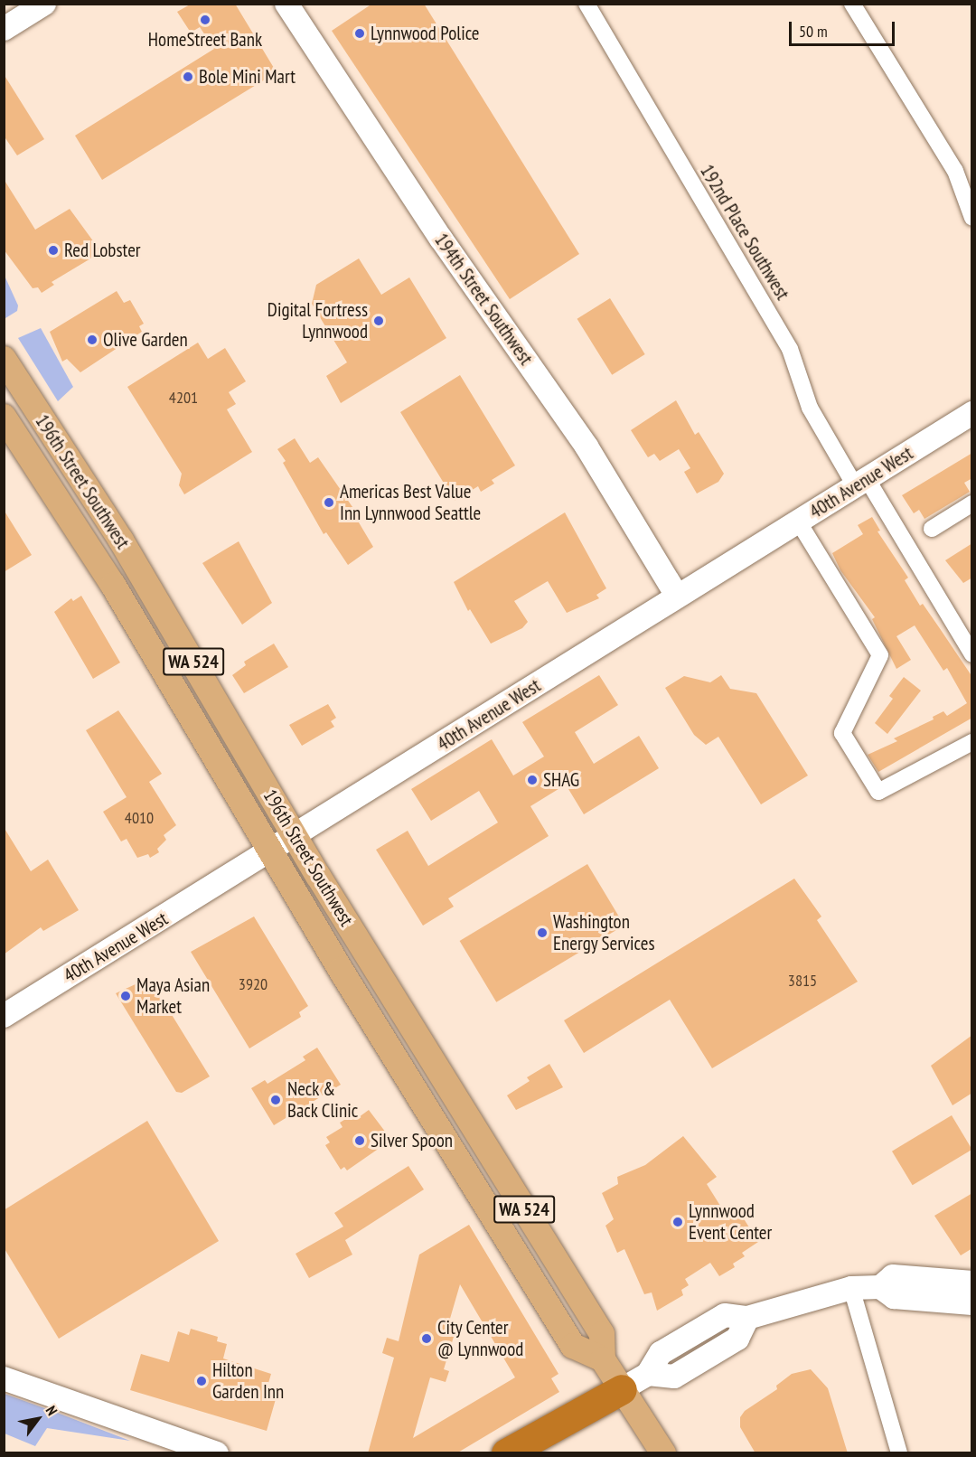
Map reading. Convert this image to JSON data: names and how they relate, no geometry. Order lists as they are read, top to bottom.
{
  "streets": {
    "main road": ["196th Street Southwest", "WA 524"],
    "street": ["192nd Place Southwest", "194th Street Southwest", "40th Avenue West"]
  },
  "crossings": [
    ["192nd Place Southwest", "40th Avenue West"],
    ["194th Street Southwest", "40th Avenue West"],
    ["196th Street Southwest", "40th Avenue West"]
  ],
  "places": [
    "HomeStreet Bank",
    "Lynnwood Police",
    "Bole Mini Mart",
    "Red Lobster",
    "Digital Fortress Lynnwood",
    "Olive Garden",
    "Americas Best Value Inn Lynnwood Seattle",
    "SHAG",
    "Washington Energy Services",
    "Maya Asian Market",
    "Neck & Back Clinic",
    "Silver Spoon",
    "Lynnwood Event Center",
    "City Center @ Lynnwood",
    "Hilton Garden Inn"
  ],
  "house_numbers": [
    "4201",
    "4010",
    "3815",
    "3920"
  ],
  "scale_bar": "50 m",
  "north": "top right"
}
